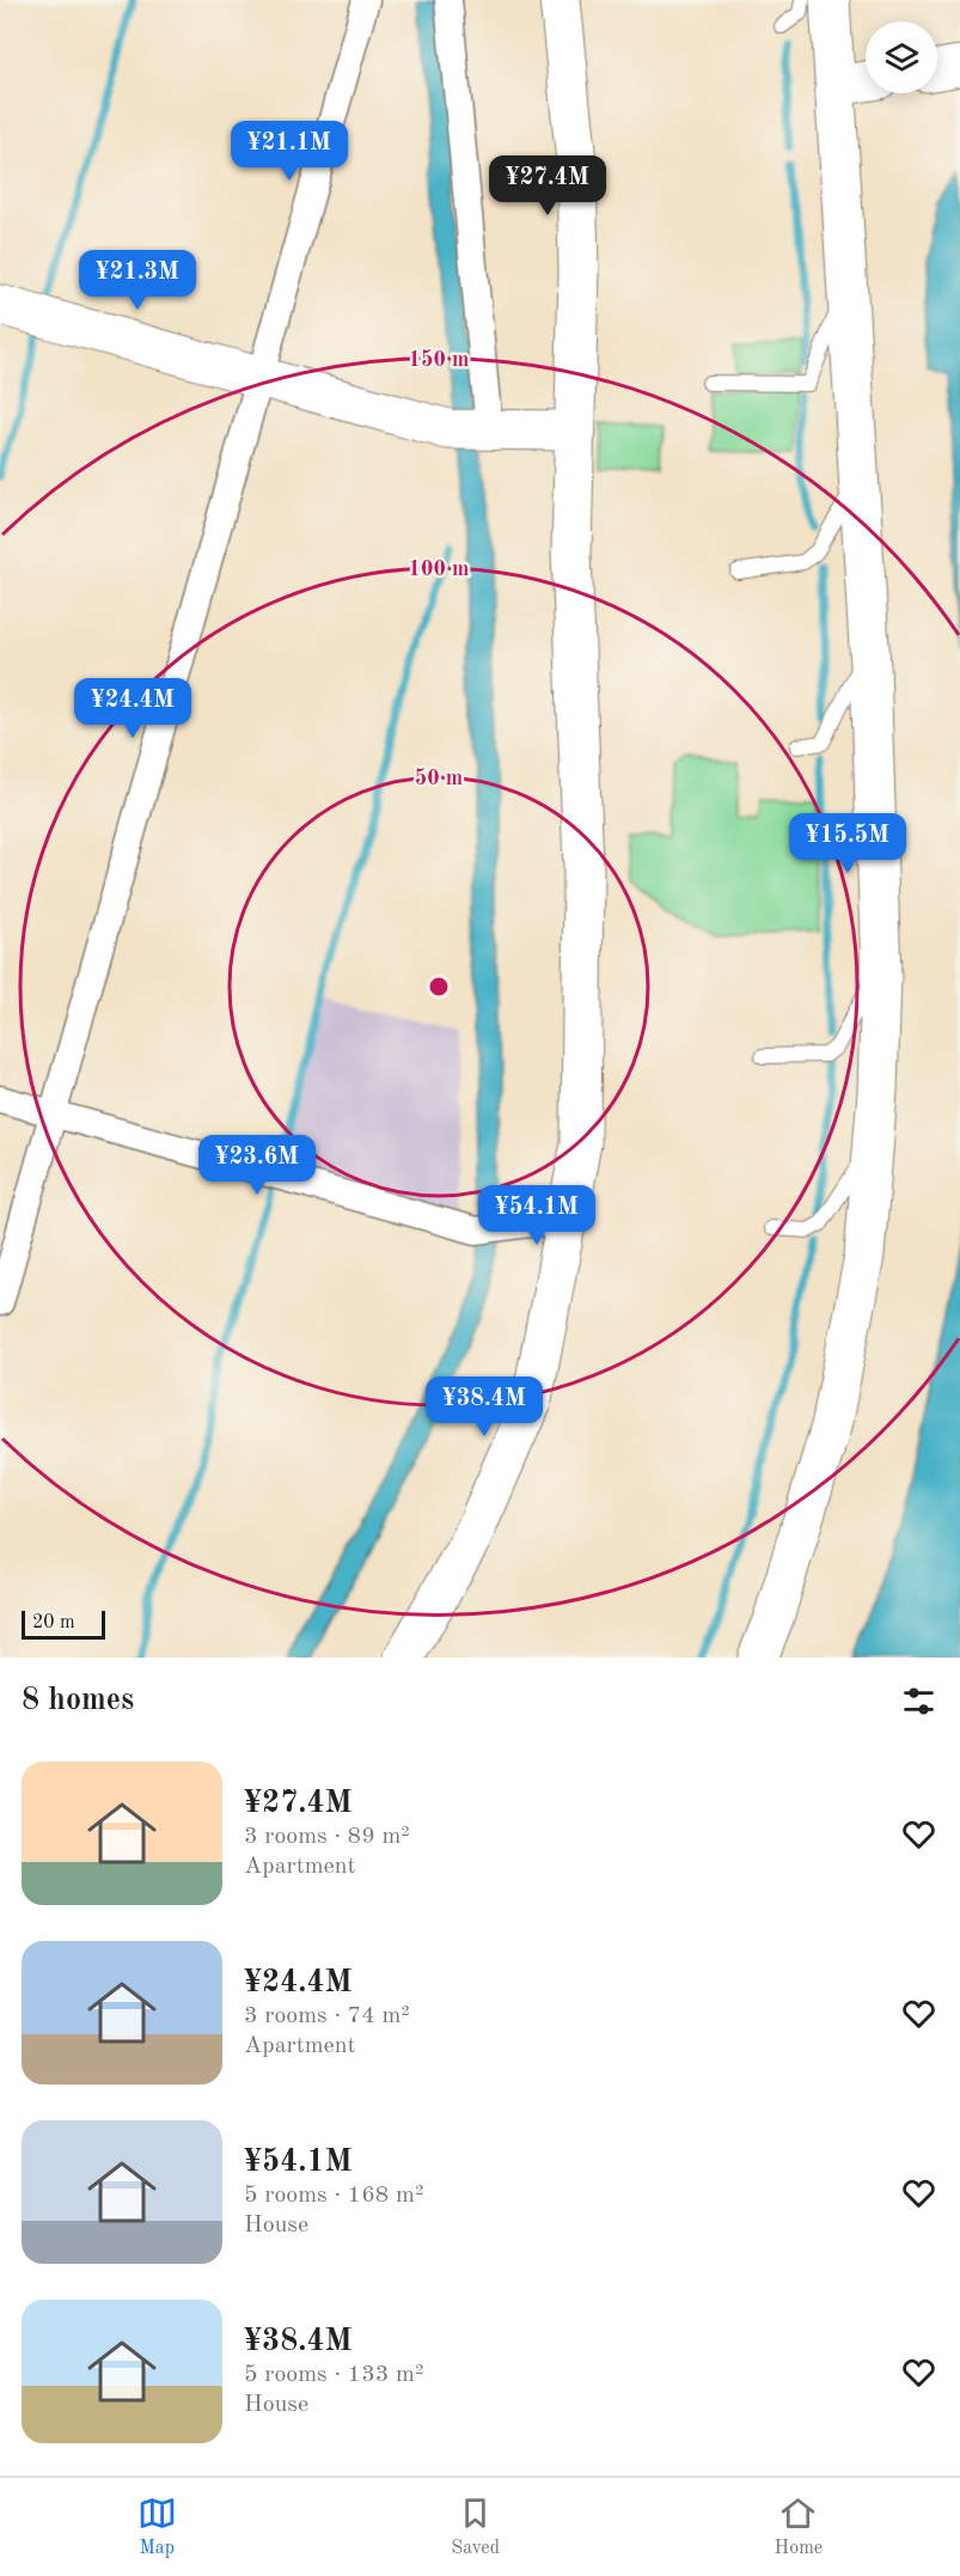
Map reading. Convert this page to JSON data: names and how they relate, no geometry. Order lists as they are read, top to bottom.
{
  "scale_bar": "20 m",
  "page": {
    "price": [
      "¥21.1M",
      "¥27.4M",
      "¥21.3M",
      "¥24.4M",
      "¥15.5M",
      "¥23.6M",
      "¥54.1M",
      "¥38.4M"
    ],
    "scale": "20 m",
    "heading": "8 homes",
    "list": [
      {
        "name": "¥27.4M",
        "note": "3 rooms · 89 m² · Apartment"
      },
      {
        "name": "¥24.4M",
        "note": "3 rooms · 74 m² · Apartment"
      },
      {
        "name": "¥54.1M",
        "note": "5 rooms · 168 m² · House"
      },
      {
        "name": "¥38.4M",
        "note": "5 rooms · 133 m² · House"
      }
    ],
    "tabs": ["Map", "Saved", "Home"]
  },
  "rings": ["150 m", "100 m", "50 m"]
}
